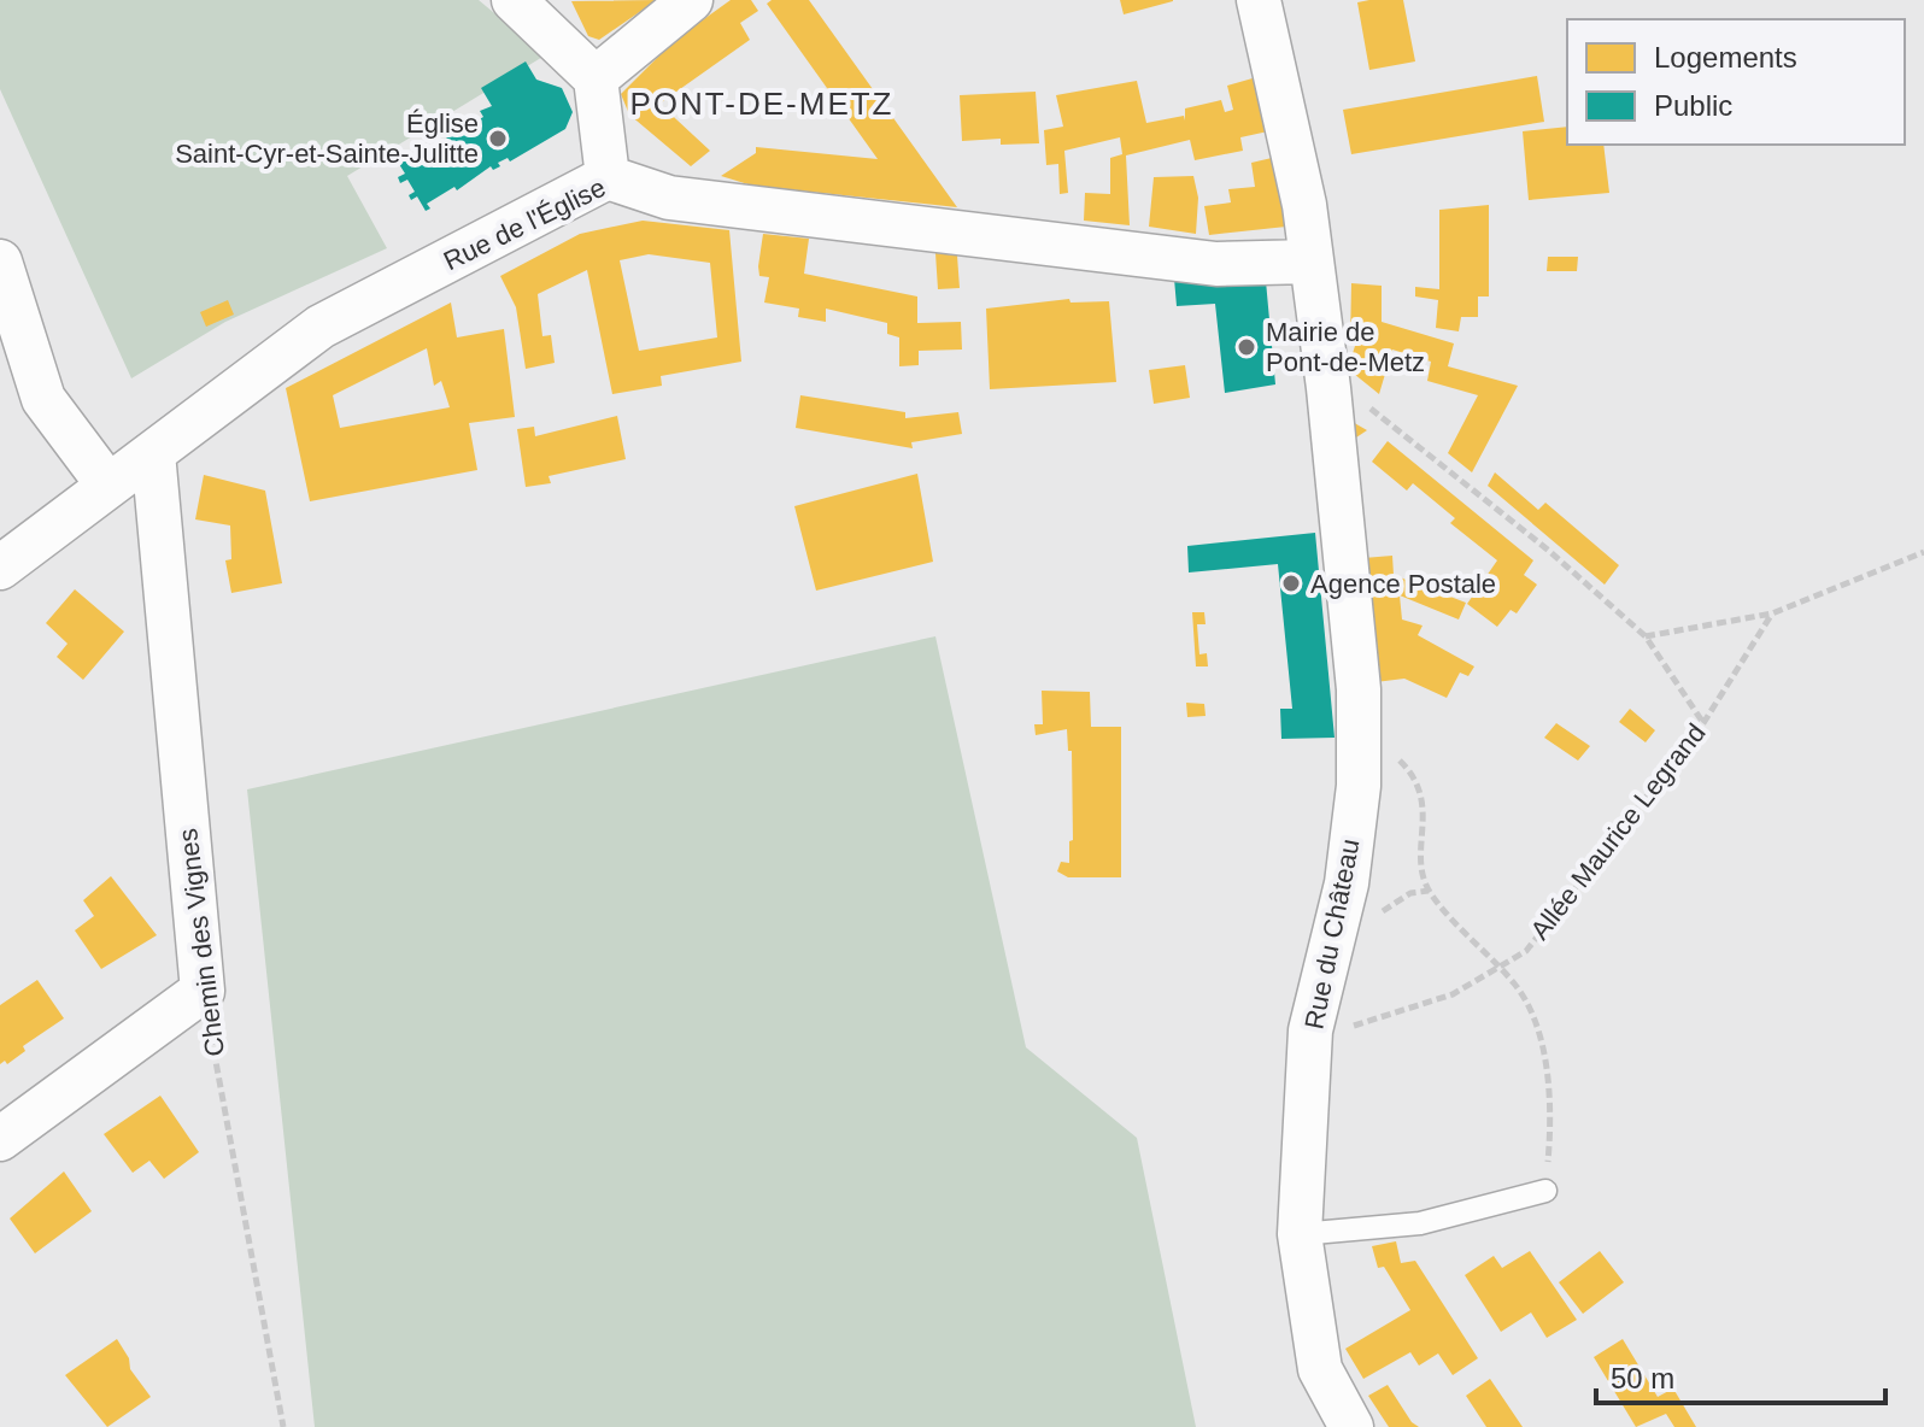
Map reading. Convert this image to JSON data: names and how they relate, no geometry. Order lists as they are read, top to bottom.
{
  "streets": {
    "street": ["Rue de l'Église", "Rue du Château", "Chemin des Vignes"],
    "path": ["Allée Maurice Legrand"]
  },
  "crossings": [
    ["Rue de l'Église", "Rue du Château"],
    ["Rue de l'Église", "Chemin des Vignes"],
    ["Allée Maurice Legrand", "Rue du Château"]
  ],
  "districts": ["PONT-DE-METZ"],
  "places": ["Église Saint-Cyr-et-Sainte-Julitte", "Mairie de Pont-de-Metz", "Agence Postale"],
  "legend": ["Logements", "Public"],
  "scale_bar": "50 m"
}
